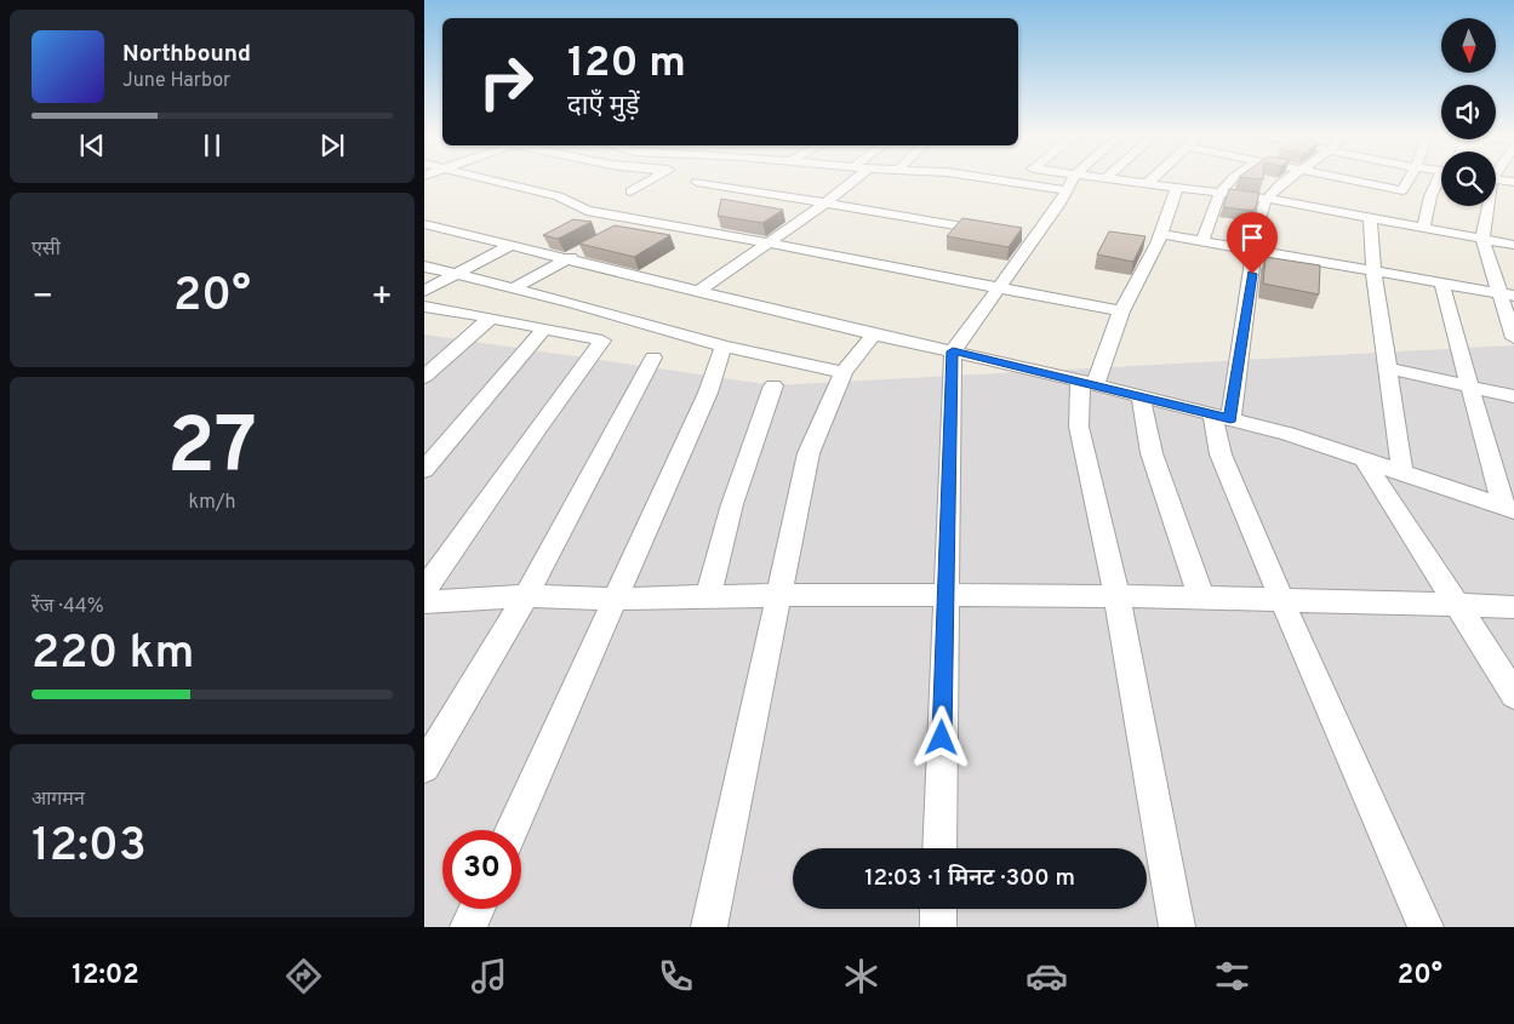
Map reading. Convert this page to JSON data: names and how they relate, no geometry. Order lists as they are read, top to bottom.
{
  "north": "bottom",
  "page": {
    "turn": ["120 m", "दाएँ मुड़ें"],
    "song": ["Northbound", "June Harbor"],
    "tile": [
      "एसी",
      ["27", "km/h"],
      ["रेंज · 44%", "220 km"],
      ["आगमन", "12:03"]
    ],
    "heat": ["−", "20°", "+"],
    "limit": "30",
    "trip": "12:03 · 1 मिनट · 300 m",
    "tabs": ["12:02", "20°"]
  }
}
